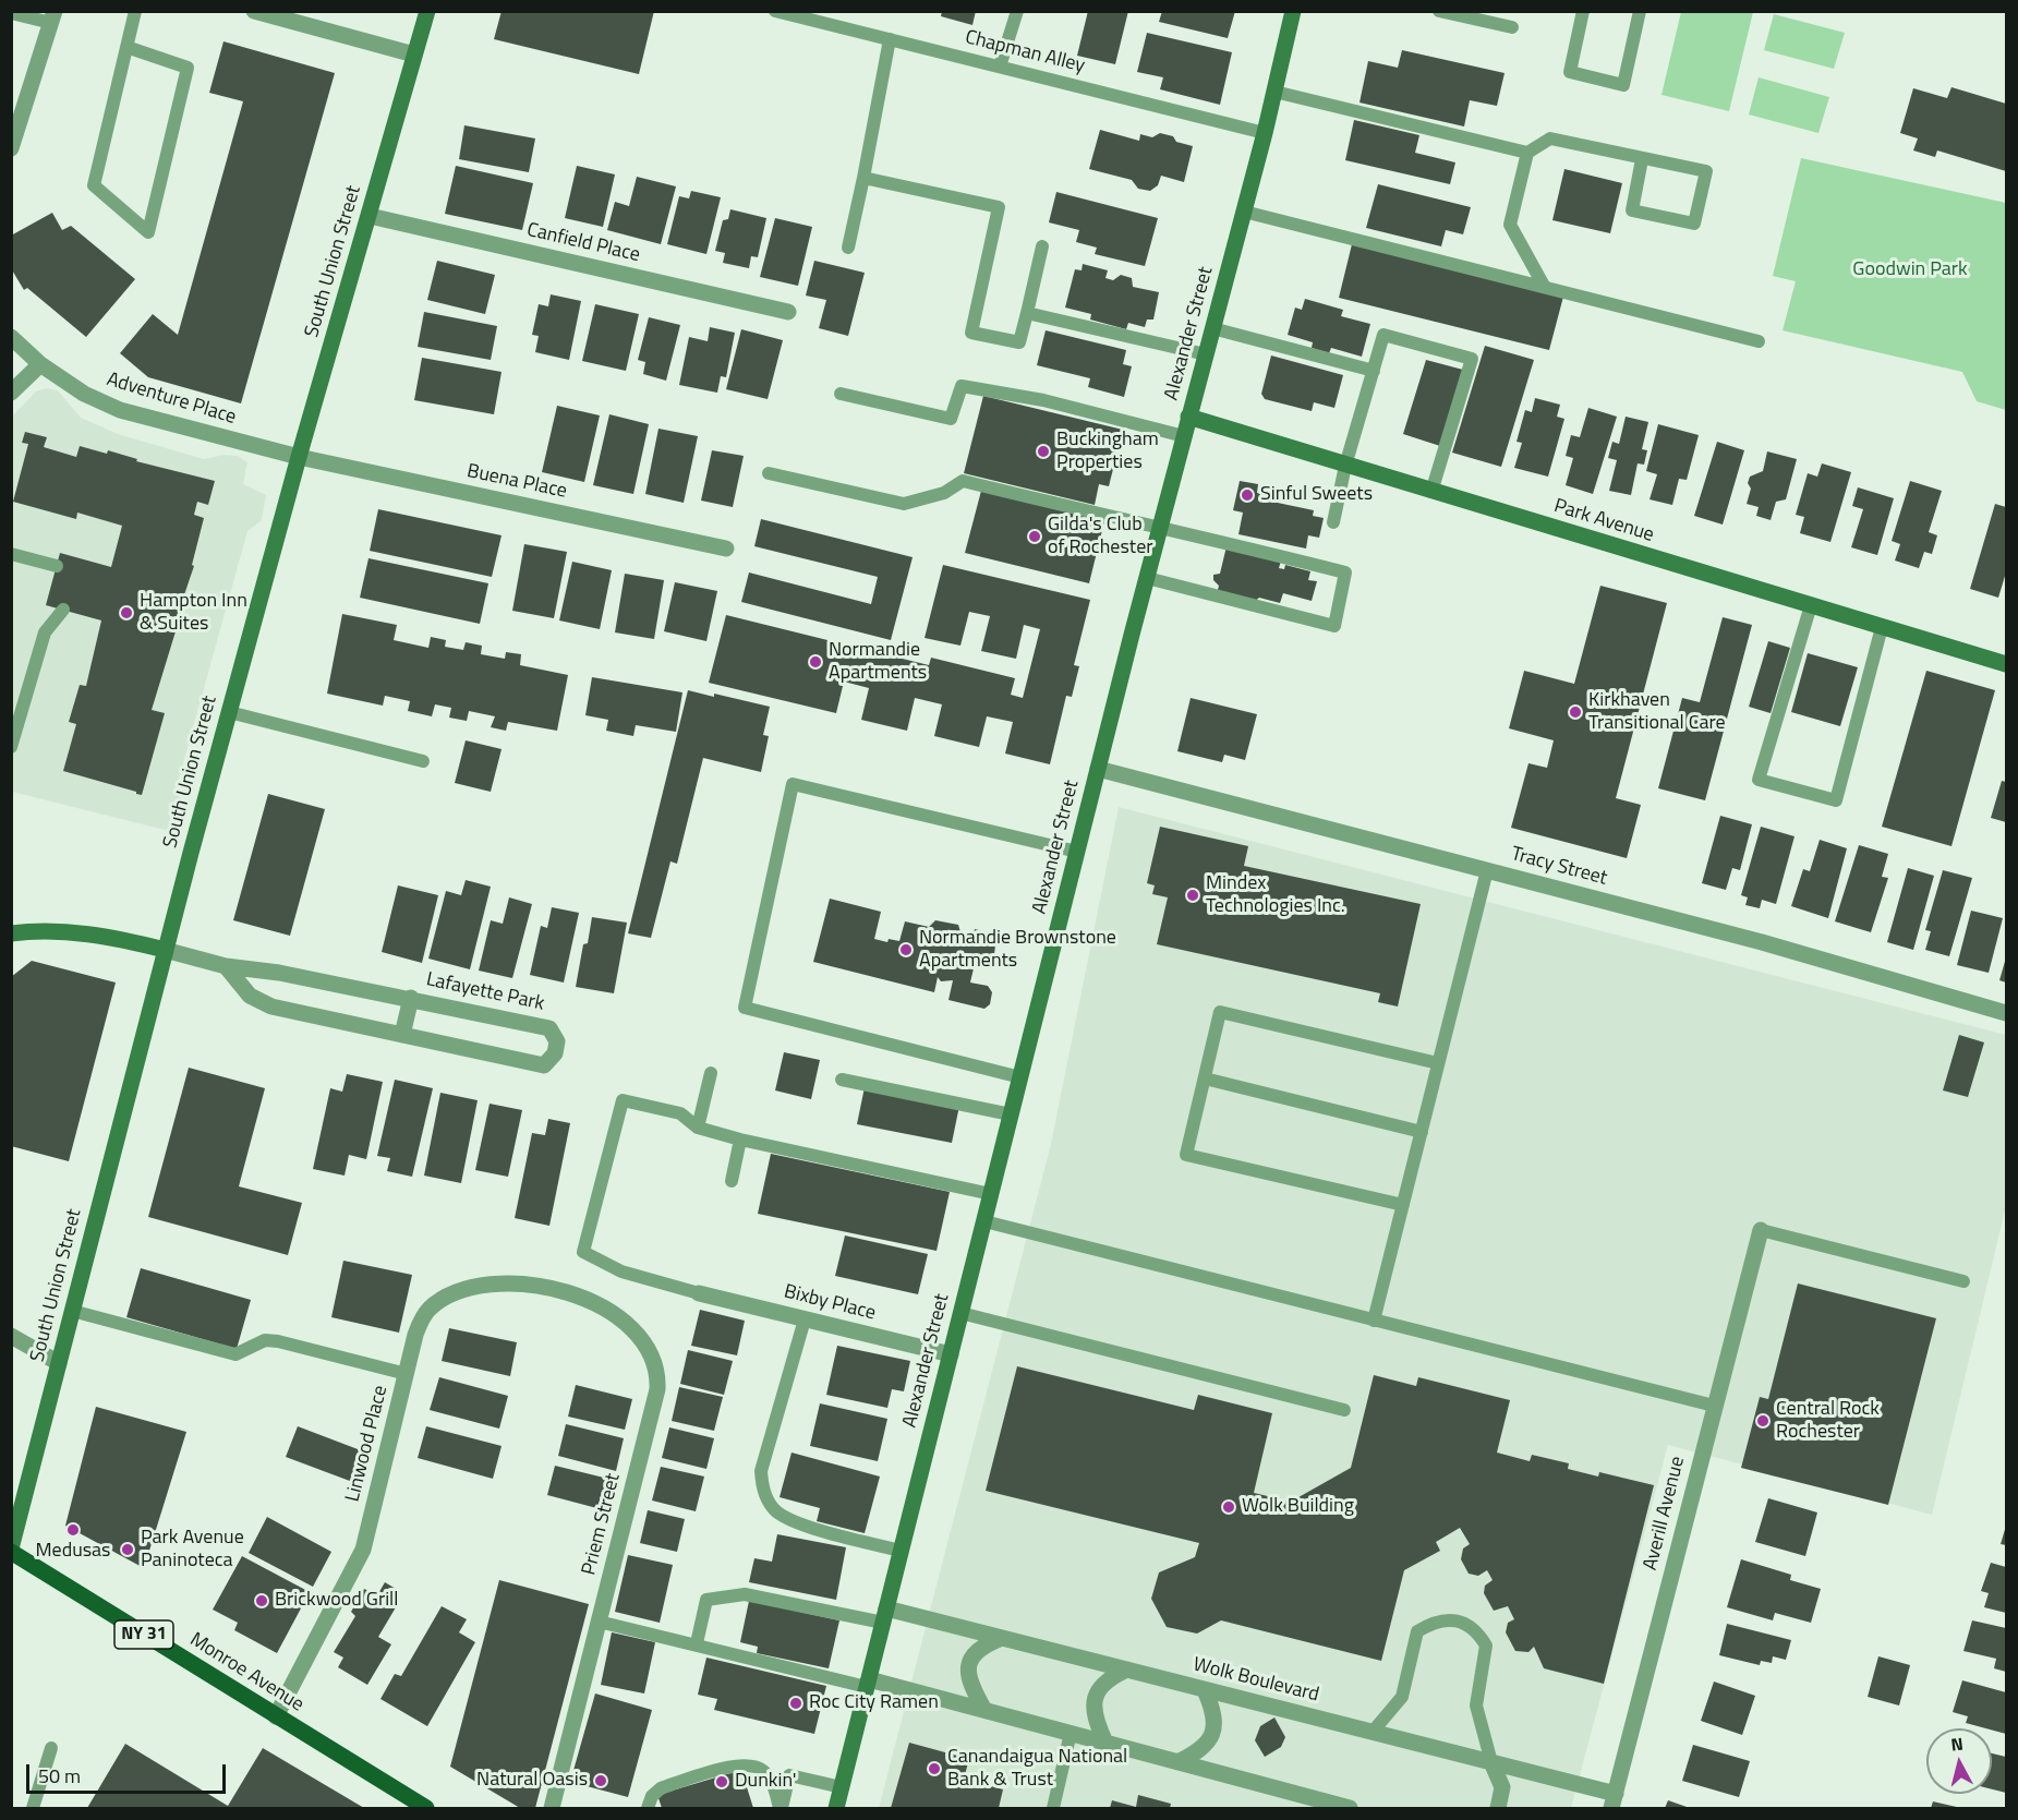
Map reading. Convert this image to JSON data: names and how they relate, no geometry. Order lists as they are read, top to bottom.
{
  "streets": {
    "main road": ["NY 31", "Monroe Avenue"],
    "street": [
      "Canfield Place",
      "South Union Street",
      "Alexander Street",
      "Adventure Place",
      "Buena Place",
      "Park Avenue",
      "Tracy Street",
      "Lafayette Park",
      "Bixby Place",
      "Linwood Place",
      "Averill Avenue",
      "Priem Street",
      "Wolk Boulevard"
    ],
    "lane": ["Chapman Alley"]
  },
  "crossings": [
    ["Chapman Alley", "Alexander Street"],
    ["Canfield Place", "South Union Street"],
    ["South Union Street", "Adventure Place"],
    ["South Union Street", "Buena Place"],
    ["South Union Street", "Monroe Avenue"],
    ["Alexander Street", "Park Avenue"],
    ["Alexander Street", "Tracy Street"],
    ["Alexander Street", "Bixby Place"],
    ["Alexander Street", "Wolk Boulevard"],
    ["Adventure Place", "Buena Place"],
    ["Linwood Place", "Priem Street"],
    ["Linwood Place", "Monroe Avenue"],
    ["Averill Avenue", "Wolk Boulevard"]
  ],
  "parks": ["Goodwin Park"],
  "places": [
    "Buckingham Properties",
    "Sinful Sweets",
    "Gilda's Club of Rochester",
    "Hampton Inn & Suites",
    "Normandie Apartments",
    "Kirkhaven Transitional Care",
    "Mindex Technologies Inc.",
    "Normandie Brownstone Apartments",
    "Central Rock Rochester",
    "Wolk Building",
    "Medusas",
    "Park Avenue Paninoteca",
    "Brickwood Grill",
    "Roc City Ramen",
    "Canandaigua National Bank & Trust",
    "Natural Oasis",
    "Dunkin'"
  ],
  "scale_bar": "50 m",
  "north": "top"
}
